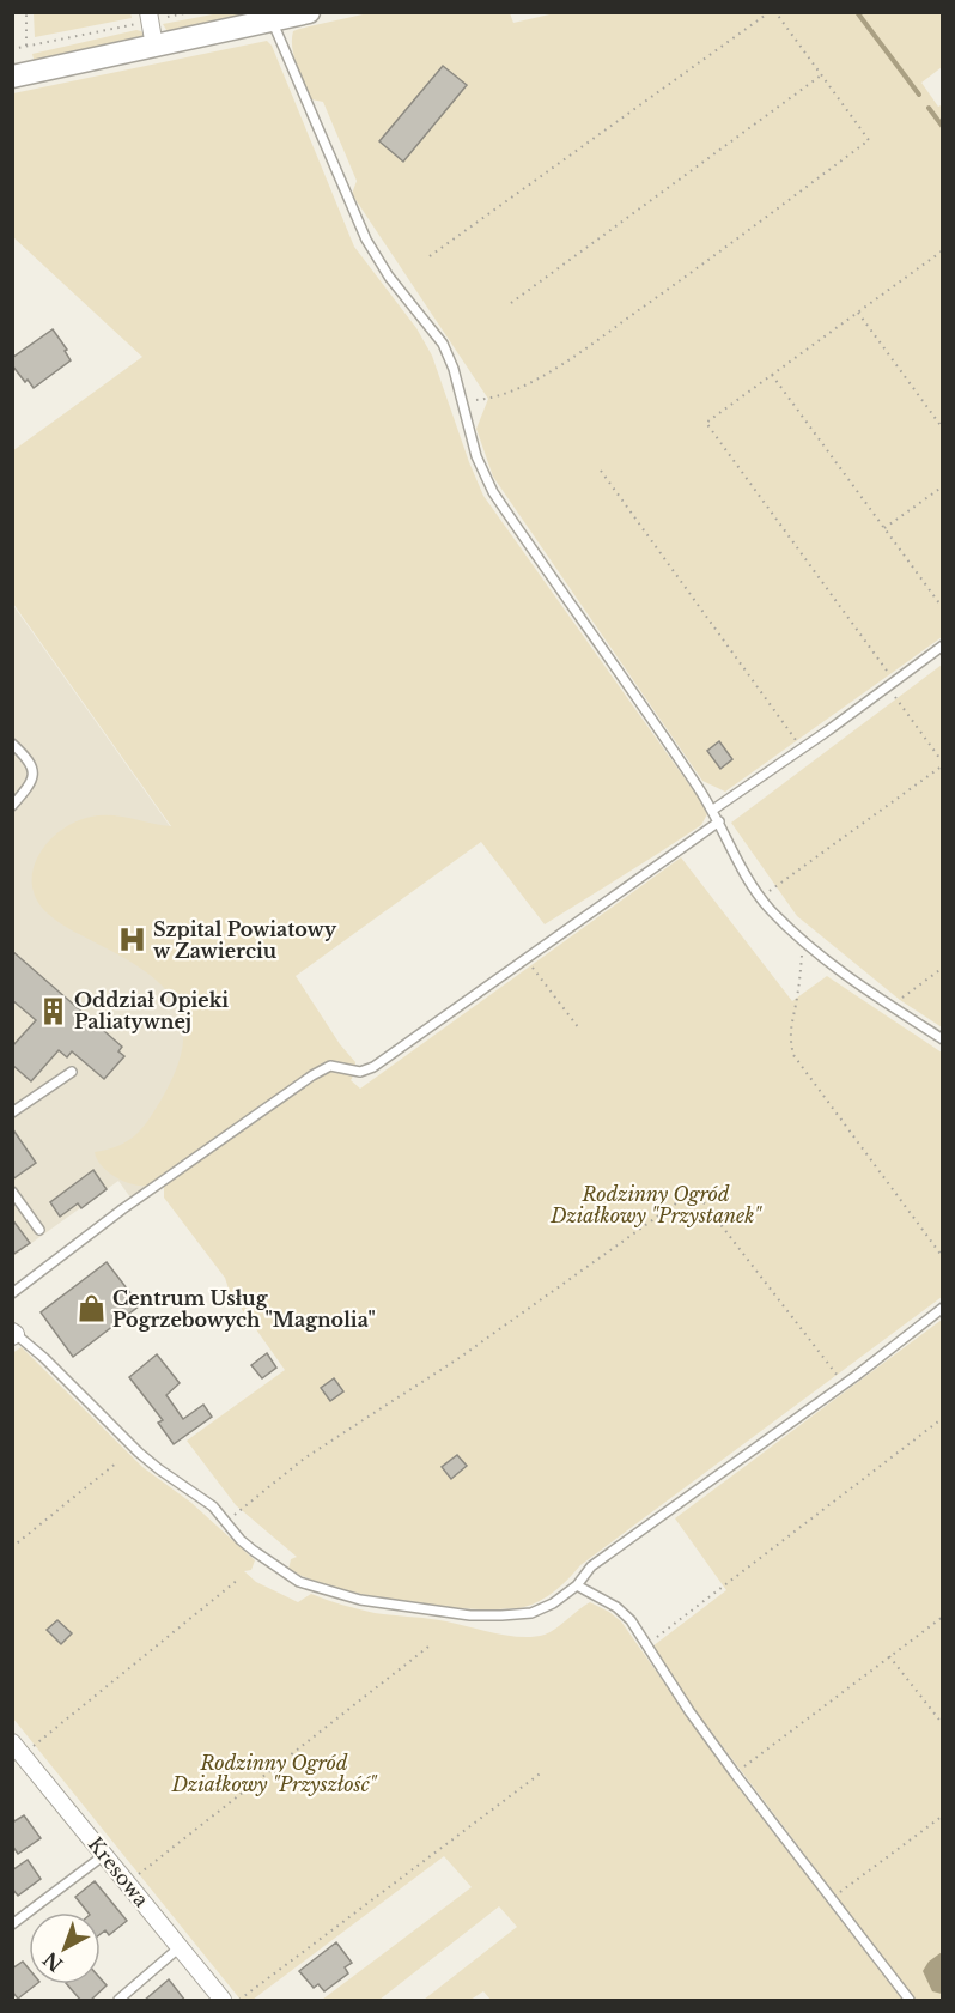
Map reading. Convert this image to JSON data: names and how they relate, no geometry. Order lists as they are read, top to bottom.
{
  "streets": {
    "street": ["Kresowa"]
  },
  "parks": ["Rodzinny Ogród Działkowy \"Przystanek\"", "Rodzinny Ogród Działkowy \"Przyszłość\""],
  "places": {
    "hospital": ["Szpital Powiatowy w Zawierciu"],
    "building": ["Oddział Opieki Paliatywnej"],
    "shop": ["Centrum Usług Pogrzebowych \"Magnolia\""]
  },
  "north": "bottom left"
}
